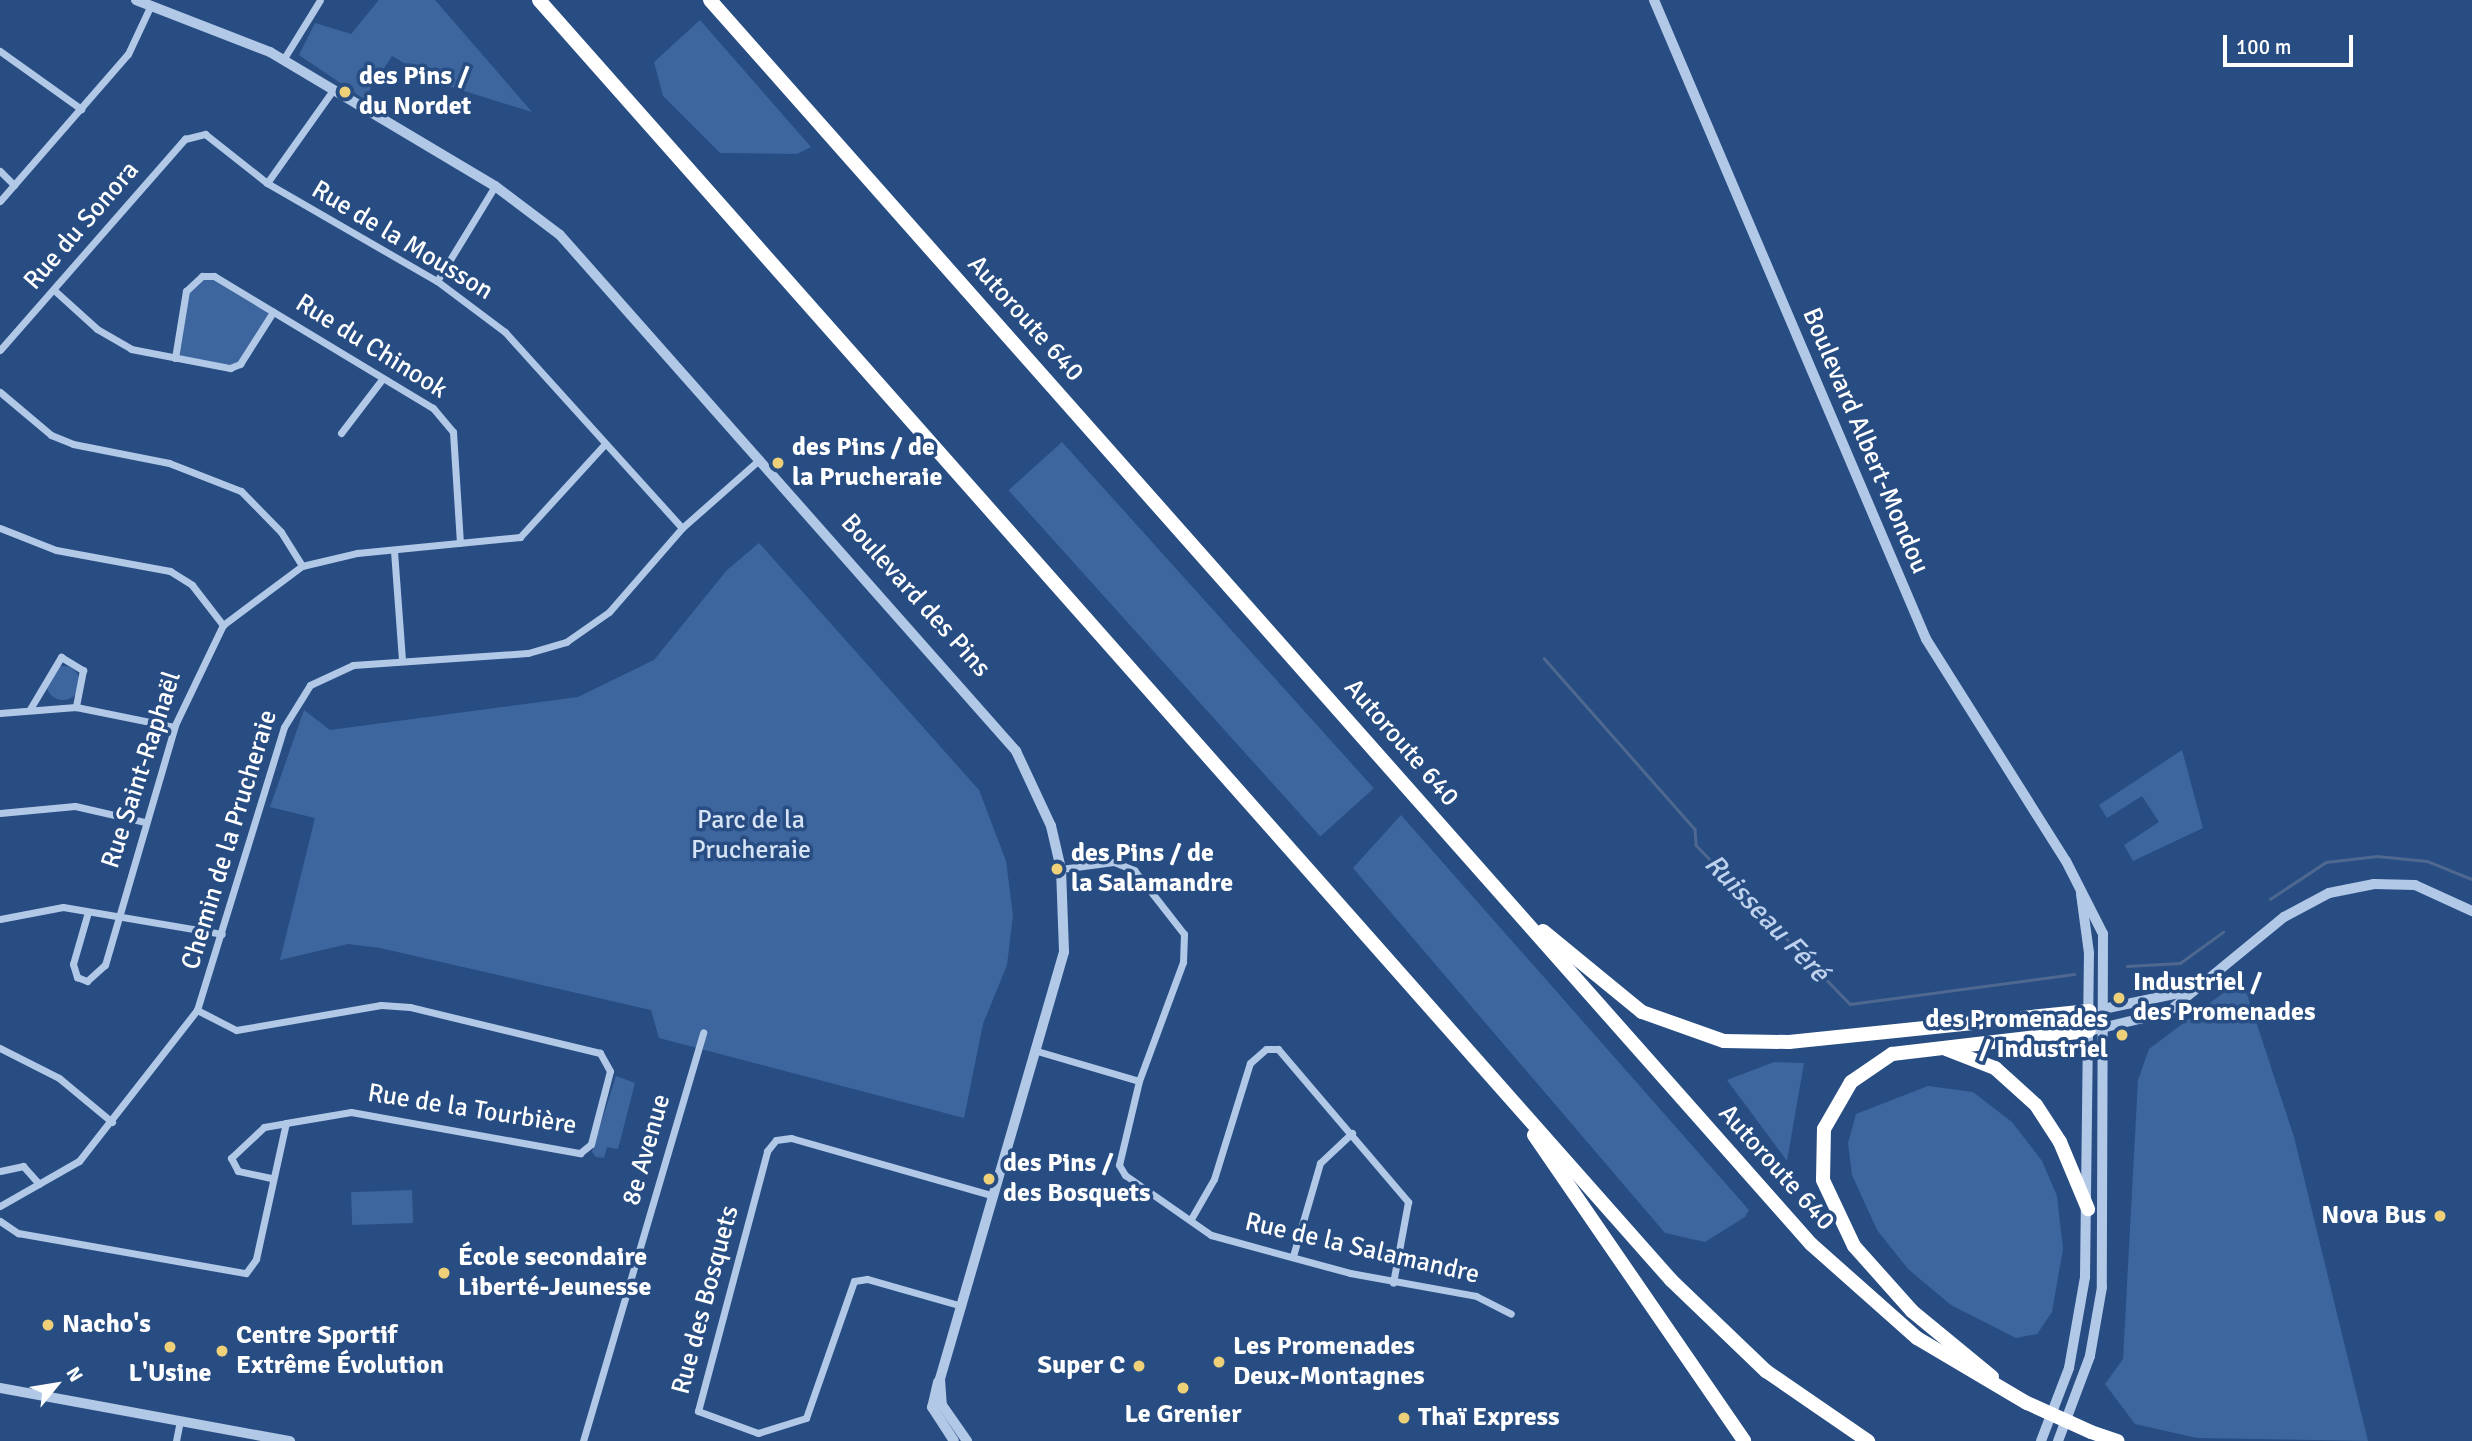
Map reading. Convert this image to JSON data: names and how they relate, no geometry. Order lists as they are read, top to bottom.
{
  "streets": {
    "highway": ["Autoroute 640"],
    "street": [
      "Rue du Sonora",
      "Rue de la Mousson",
      "Rue du Chinook",
      "Boulevard Albert-Mondou",
      "Boulevard des Pins",
      "Rue Saint-Raphaël",
      "Chemin de la Prucheraie",
      "Rue de la Tourbière",
      "8e Avenue",
      "Rue de la Salamandre",
      "Rue des Bosquets"
    ]
  },
  "crossings": [
    ["Rue du Sonora", "Rue de la Mousson"],
    ["Rue du Sonora", "Rue du Chinook"],
    ["Rue de la Mousson", "Rue Saint-Raphaël"],
    ["Rue de la Mousson", "Chemin de la Prucheraie"],
    ["Rue du Chinook", "Rue Saint-Raphaël"],
    ["Boulevard des Pins", "Chemin de la Prucheraie"],
    ["Boulevard des Pins", "Rue de la Salamandre"],
    ["Boulevard des Pins", "Rue des Bosquets"],
    ["Chemin de la Prucheraie", "Rue de la Tourbière"]
  ],
  "water": ["Ruisseau Féré"],
  "parks": ["Parc de la Prucheraie"],
  "places": [
    "des Pins / du Nordet",
    "des Pins / de la Prucheraie",
    "des Pins / de la Salamandre",
    "Industriel / des Promenades",
    "des Promenades / Industriel",
    "des Pins / des Bosquets",
    "Nova Bus",
    "École secondaire Liberté-Jeunesse",
    "Nacho's",
    "L'Usine",
    "Centre Sportif Extrême Évolution",
    "Les Promenades Deux-Montagnes",
    "Super C",
    "Le Grenier",
    "Thaï Express"
  ],
  "scale_bar": "100 m",
  "north": "top right"
}
